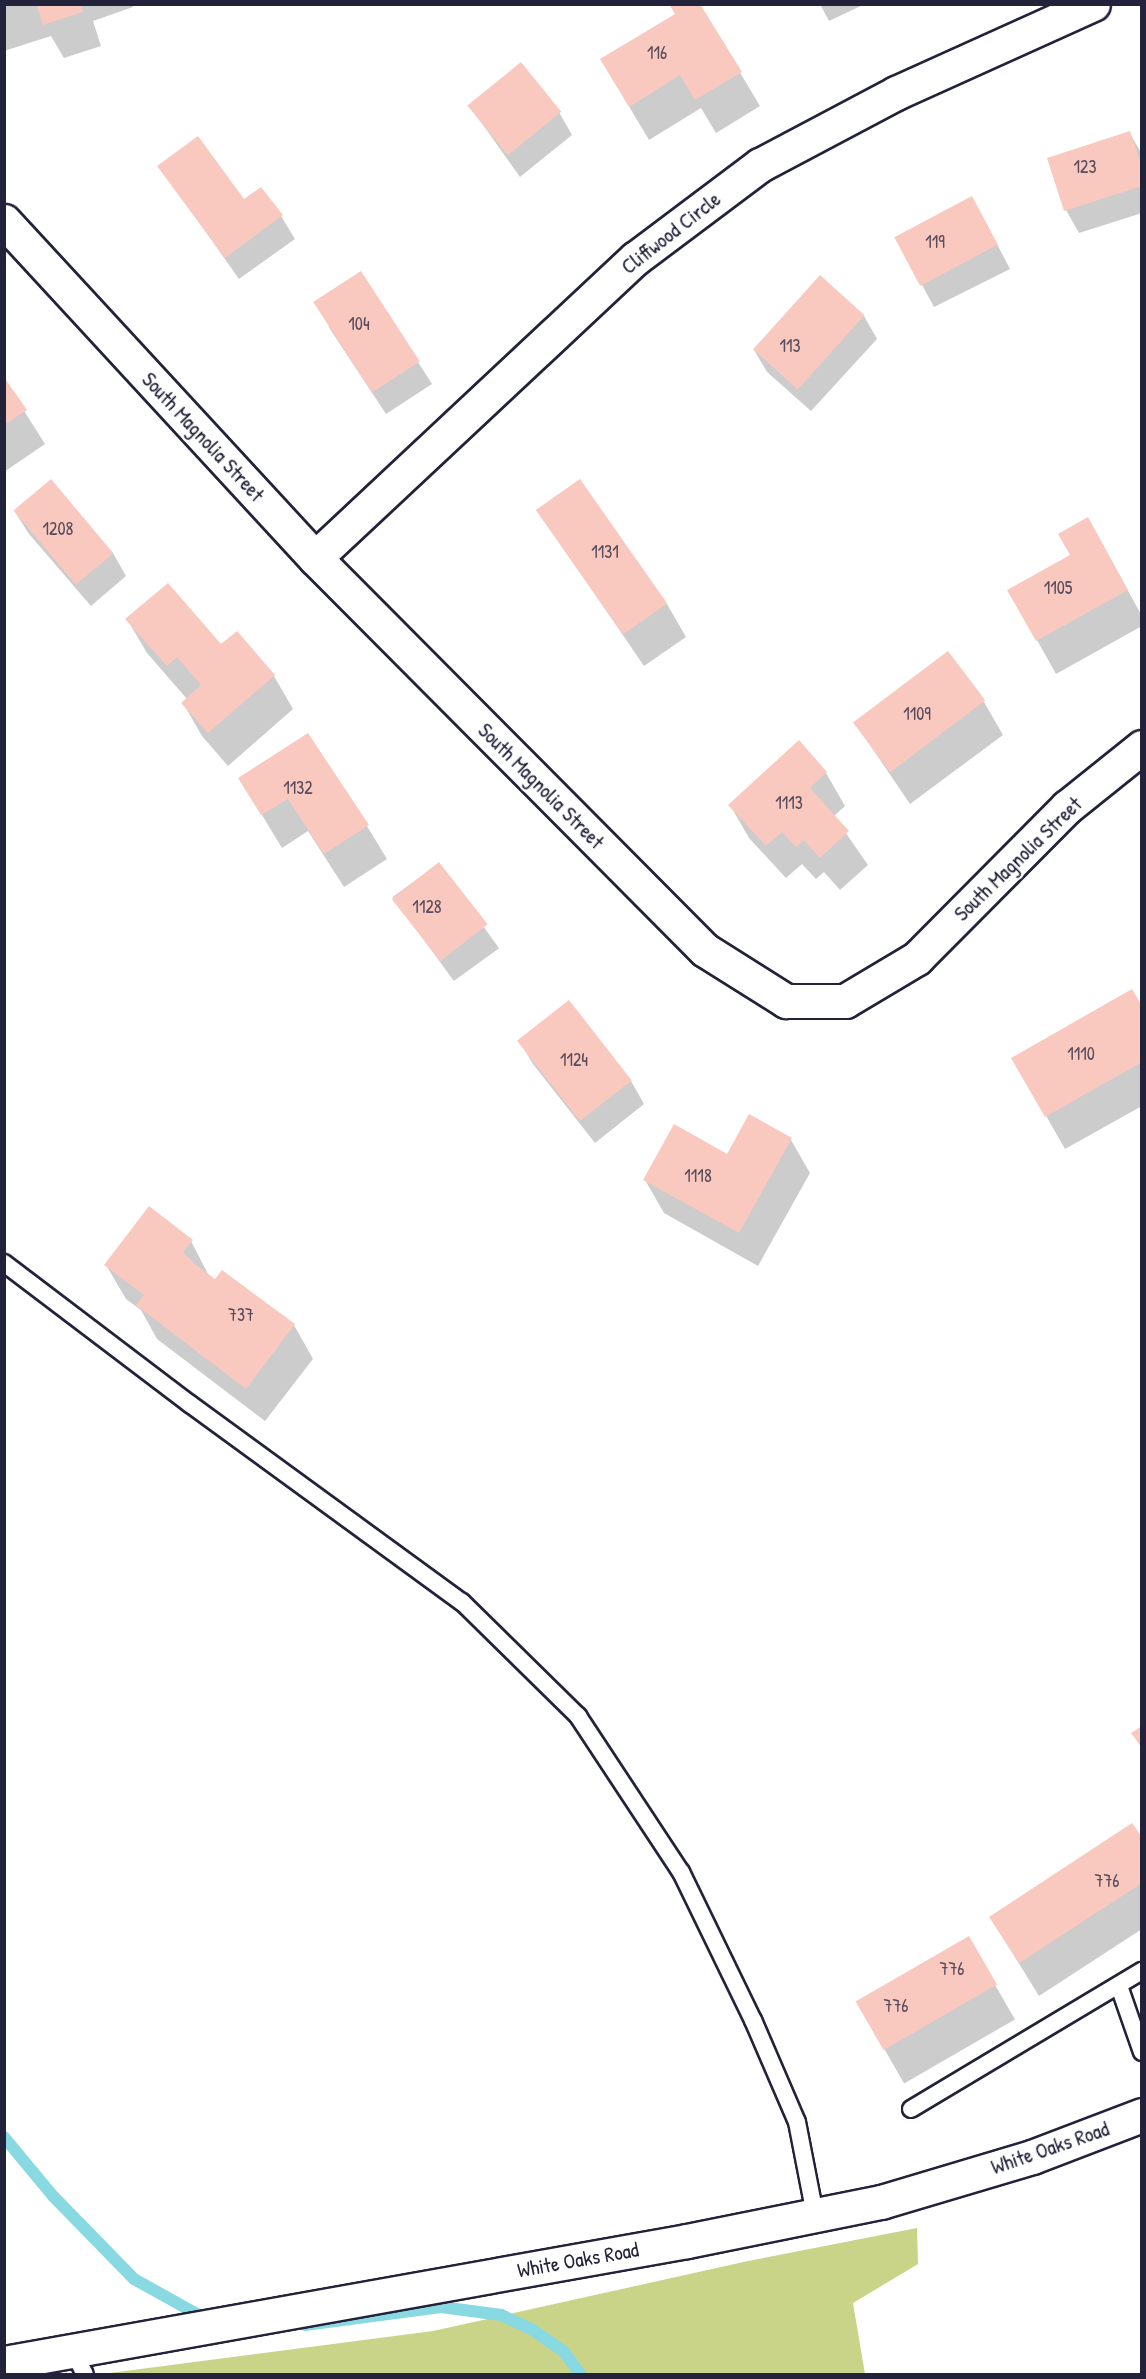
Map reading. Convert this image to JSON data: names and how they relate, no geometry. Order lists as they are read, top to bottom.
{
  "streets": {
    "street": ["Cliffwood Circle", "South Magnolia Street", "White Oaks Road"]
  },
  "crossings": [
    ["Cliffwood Circle", "South Magnolia Street"]
  ],
  "house_numbers": [
    "116",
    "123",
    "119",
    "104",
    "113",
    "1208",
    "1131",
    "1105",
    "1109",
    "1132",
    "1113",
    "1128",
    "1110",
    "1124",
    "1118",
    "737",
    "776",
    "776",
    "776"
  ]
}
